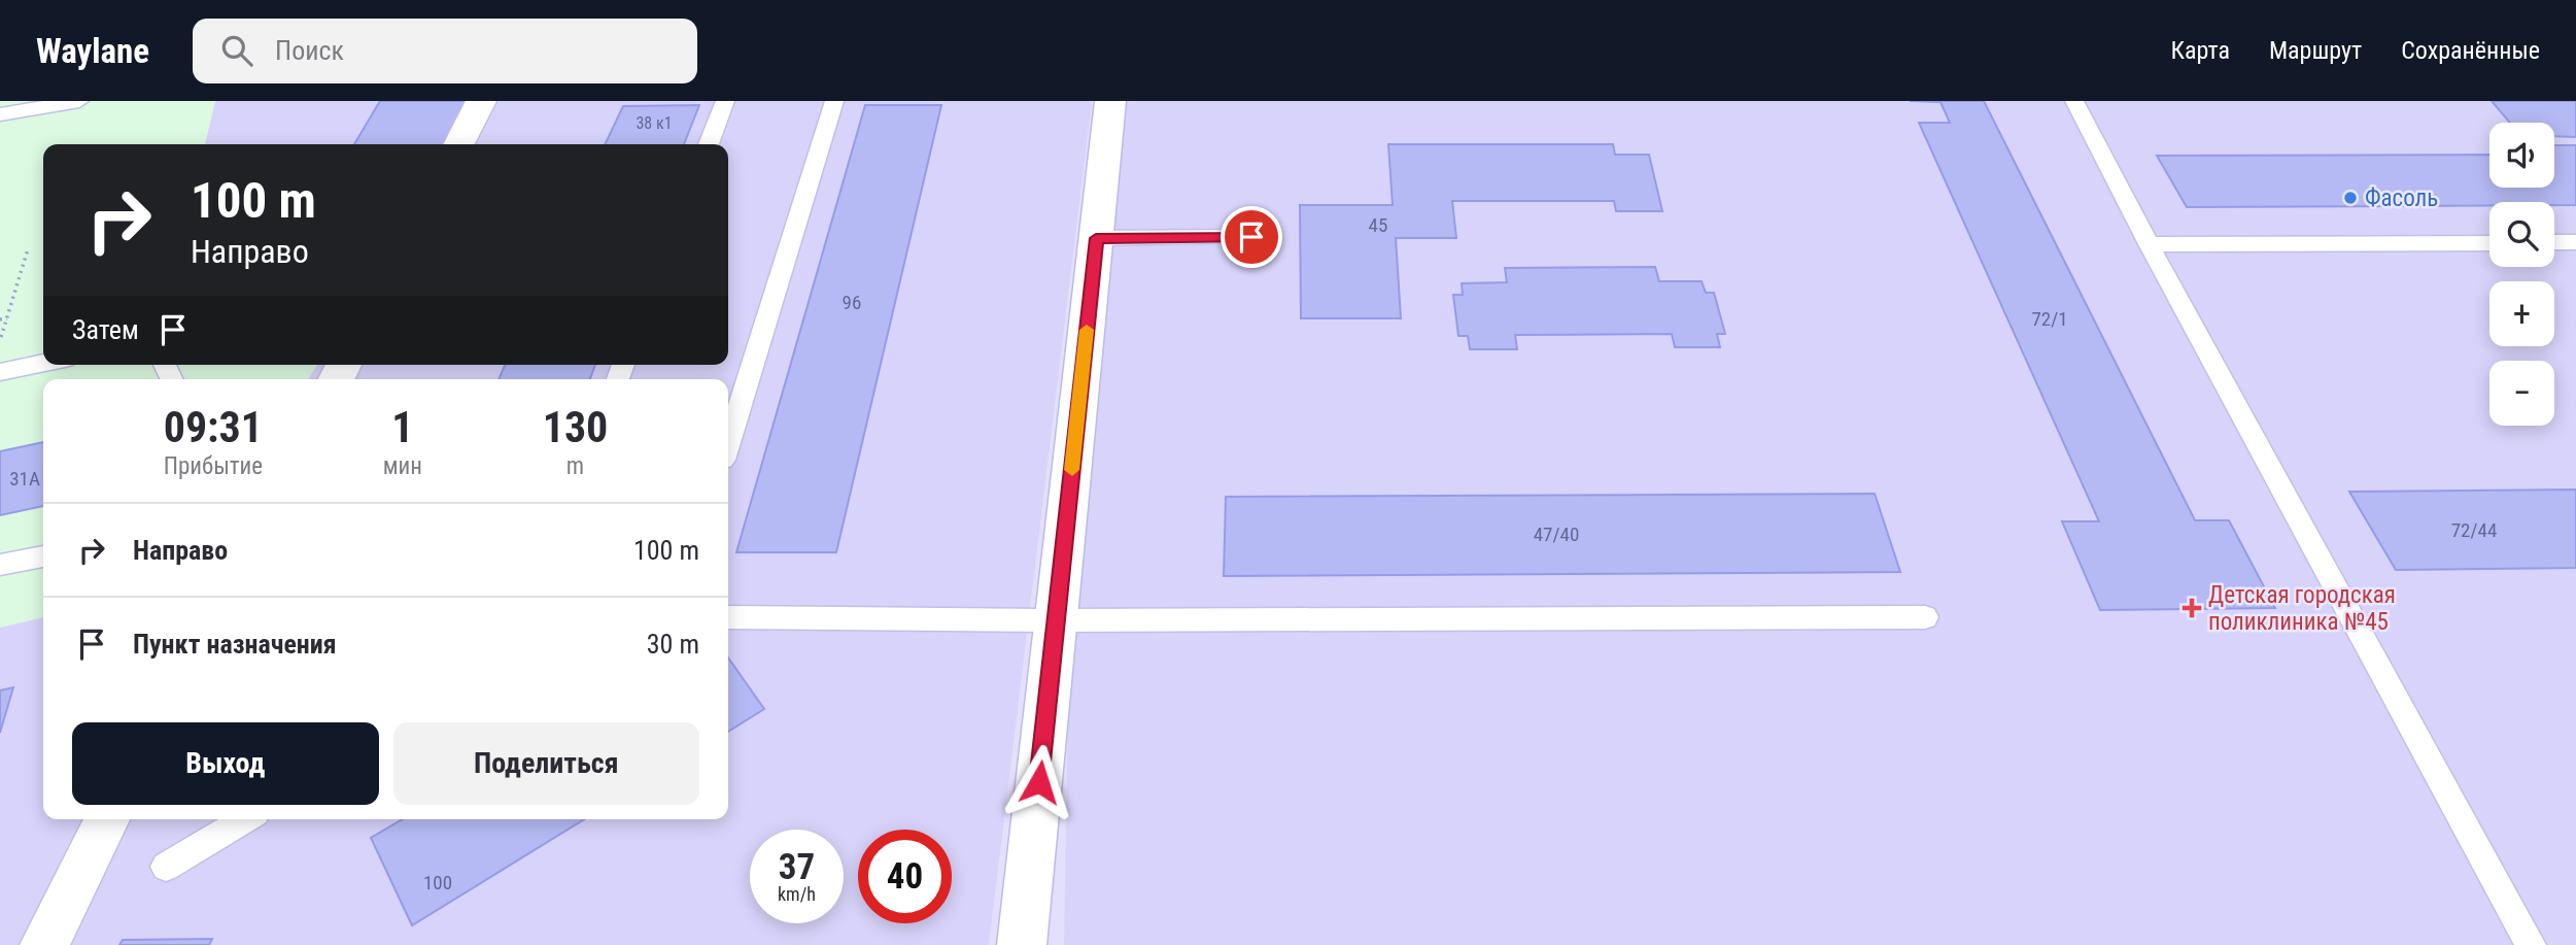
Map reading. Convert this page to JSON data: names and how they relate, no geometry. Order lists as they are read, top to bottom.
{
  "places": {
    "other": ["Фасоль"],
    "health": ["Детская городская поликлиника №45"]
  },
  "house_numbers": [
    "38 к1",
    "45",
    "96",
    "72/1",
    "31А",
    "72/44",
    "47/40",
    "100"
  ],
  "page": {
    "header": "Waylane",
    "search": "Поиск",
    "nav": ["Карта", "Маршрут", "Сохранённые"],
    "map_buttons": ["+", "−"],
    "turn": ["100 m", "Направо"],
    "then": "Затем",
    "eta": [
      "09:31",
      "Прибытие",
      "1",
      "мин",
      "130",
      "m"
    ],
    "list": [
      {
        "name": "Направо",
        "value": "100 m"
      },
      {
        "name": "Пункт назначения",
        "value": "30 m"
      }
    ],
    "buttons": ["Выход", "Поделиться"],
    "speed": "37 km/h",
    "limit": "40"
  }
}
